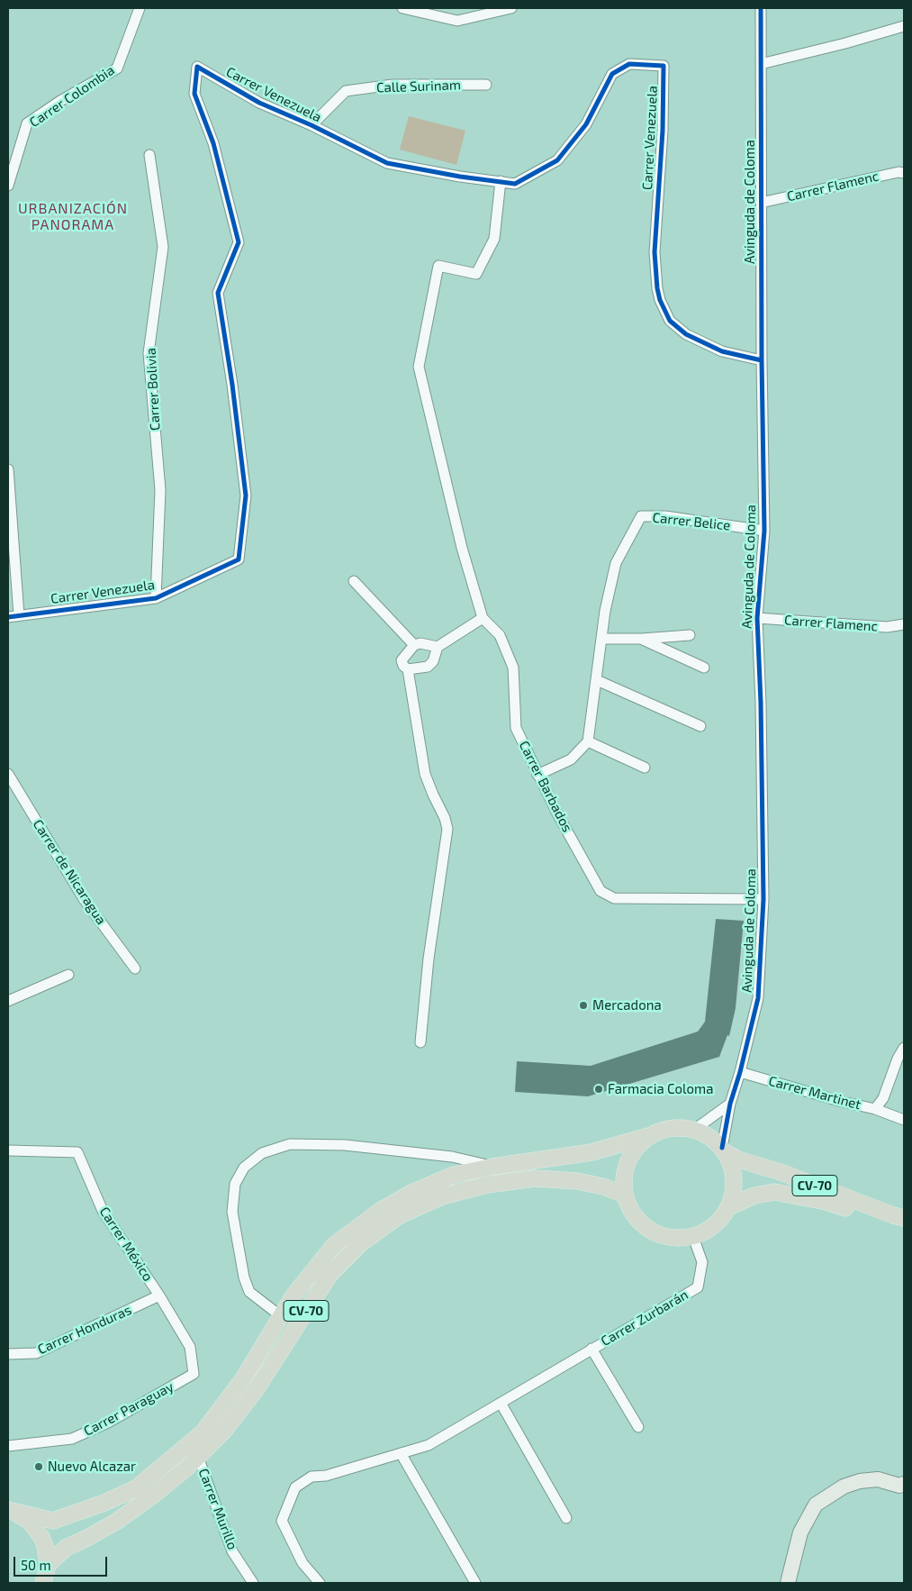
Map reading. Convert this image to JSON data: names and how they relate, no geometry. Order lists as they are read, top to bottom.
{
  "streets": {
    "main road": ["CV-70"],
    "street": [
      "Calle Surinam",
      "Carrer Venezuela",
      "Carrer Colombia",
      "Carrer Flamenc",
      "Avinguda de Coloma",
      "Carrer Bolivia",
      "Carrer Belice",
      "Carrer Barbados",
      "Carrer de Nicaragua",
      "Carrer Martinet",
      "Carrer México",
      "Carrer Zurbarán",
      "Carrer Honduras",
      "Carrer Paraguay",
      "Carrer Murillo"
    ]
  },
  "crossings": [
    ["Calle Surinam", "Carrer Venezuela"],
    ["Carrer Venezuela", "Avinguda de Coloma"],
    ["Carrer Venezuela", "Carrer Bolivia"],
    ["Carrer Flamenc", "Avinguda de Coloma"],
    ["Avinguda de Coloma", "Carrer Belice"],
    ["Avinguda de Coloma", "Carrer Barbados"],
    ["Avinguda de Coloma", "Carrer Martinet"],
    ["Avinguda de Coloma", "CV-70"],
    ["Avinguda de Coloma", "Carrer Zurbarán"],
    ["CV-70", "Carrer Zurbarán"],
    ["CV-70", "Carrer Murillo"],
    ["Carrer México", "Carrer Honduras"],
    ["Carrer México", "Carrer Paraguay"]
  ],
  "districts": ["URBANIZACIÓN PANORAMA"],
  "places": ["Mercadona", "Farmacia Coloma", "Nuevo Alcazar"],
  "scale_bar": "50 m"
}
